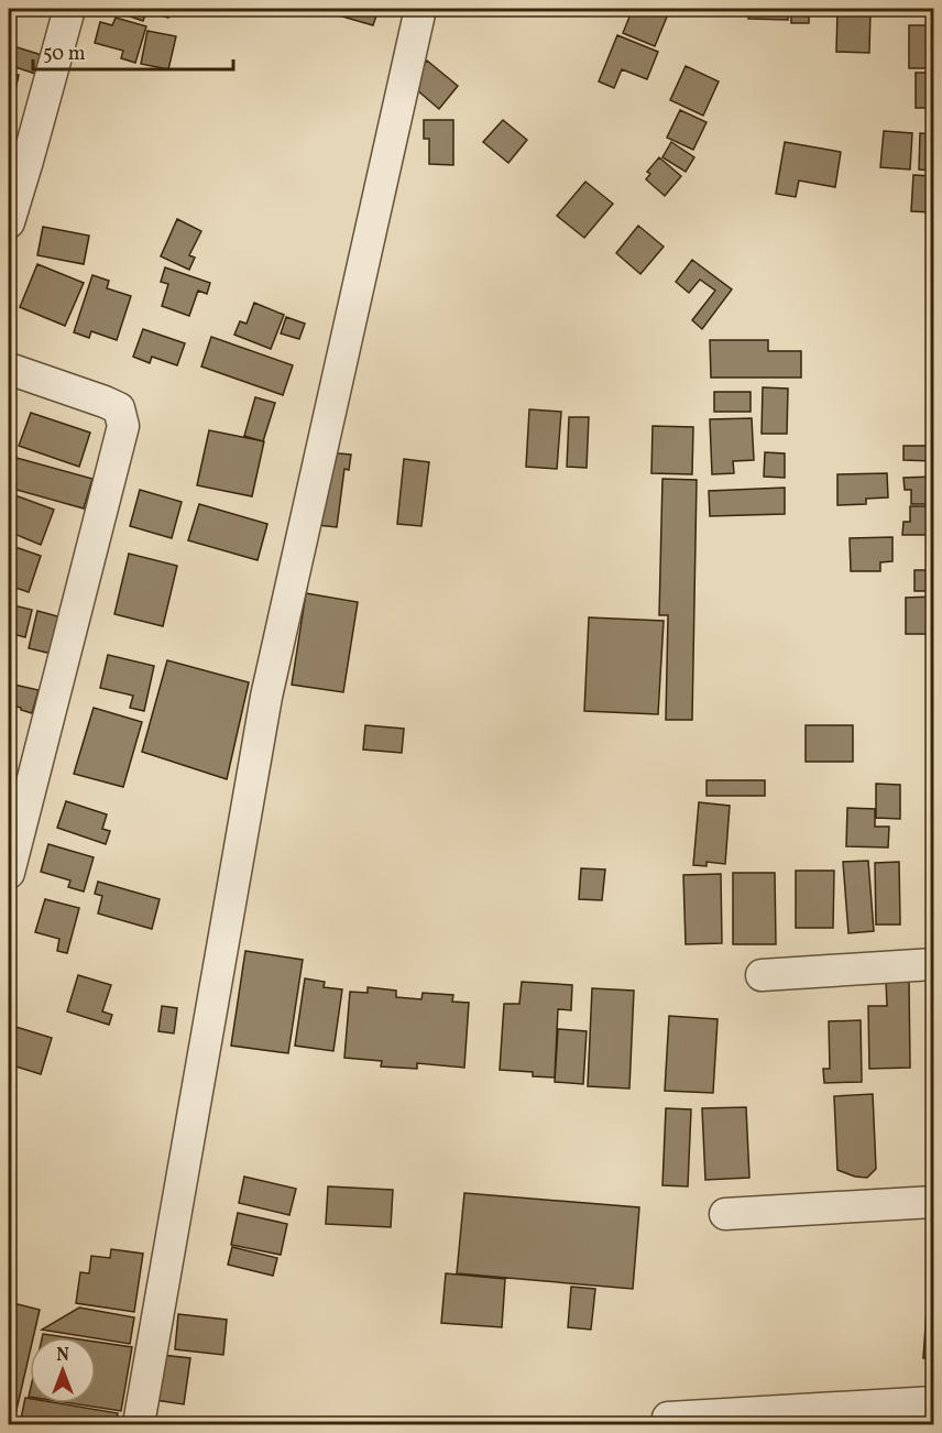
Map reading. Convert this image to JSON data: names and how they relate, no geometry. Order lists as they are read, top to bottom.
{
  "scale_bar": "50 m",
  "north": "top"
}
